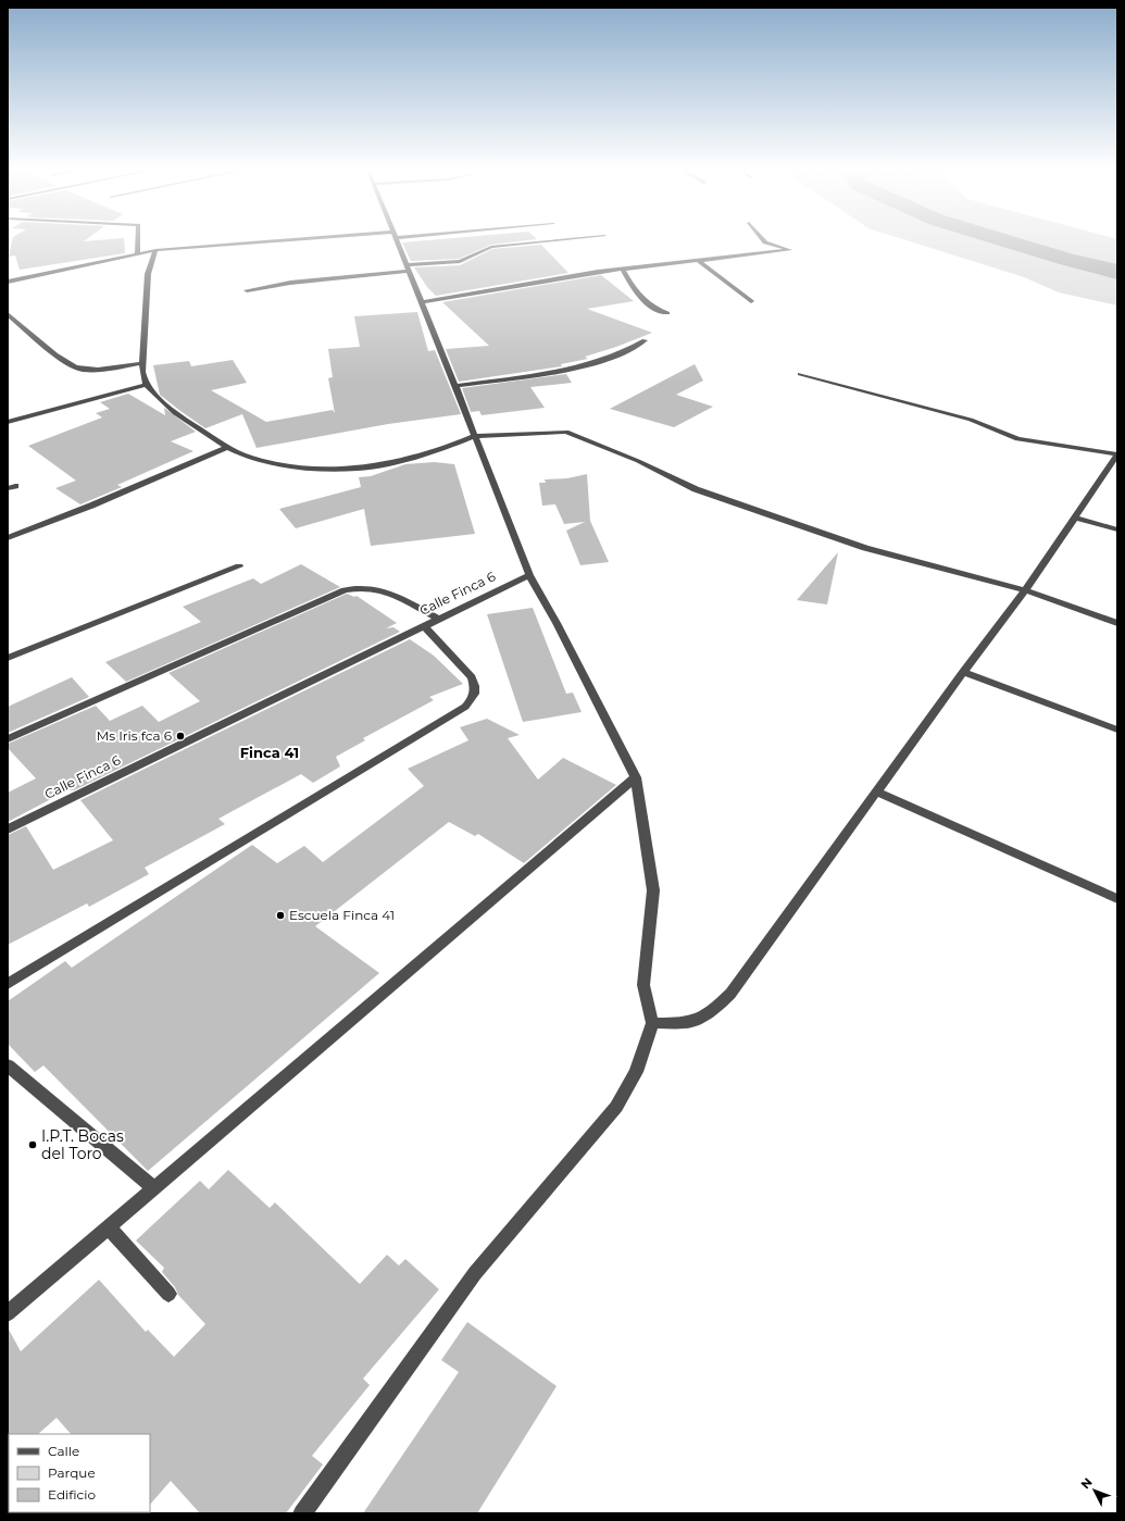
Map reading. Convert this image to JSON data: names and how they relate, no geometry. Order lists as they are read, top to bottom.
{
  "streets": {
    "street": ["Calle Finca 6"]
  },
  "districts": ["Finca 41"],
  "places": ["Ms Iris fca 6", "Escuela Finca 41", "I.P.T. Bocas del Toro"],
  "legend": ["Calle", "Parque", "Edificio"],
  "north": "top left"
}
